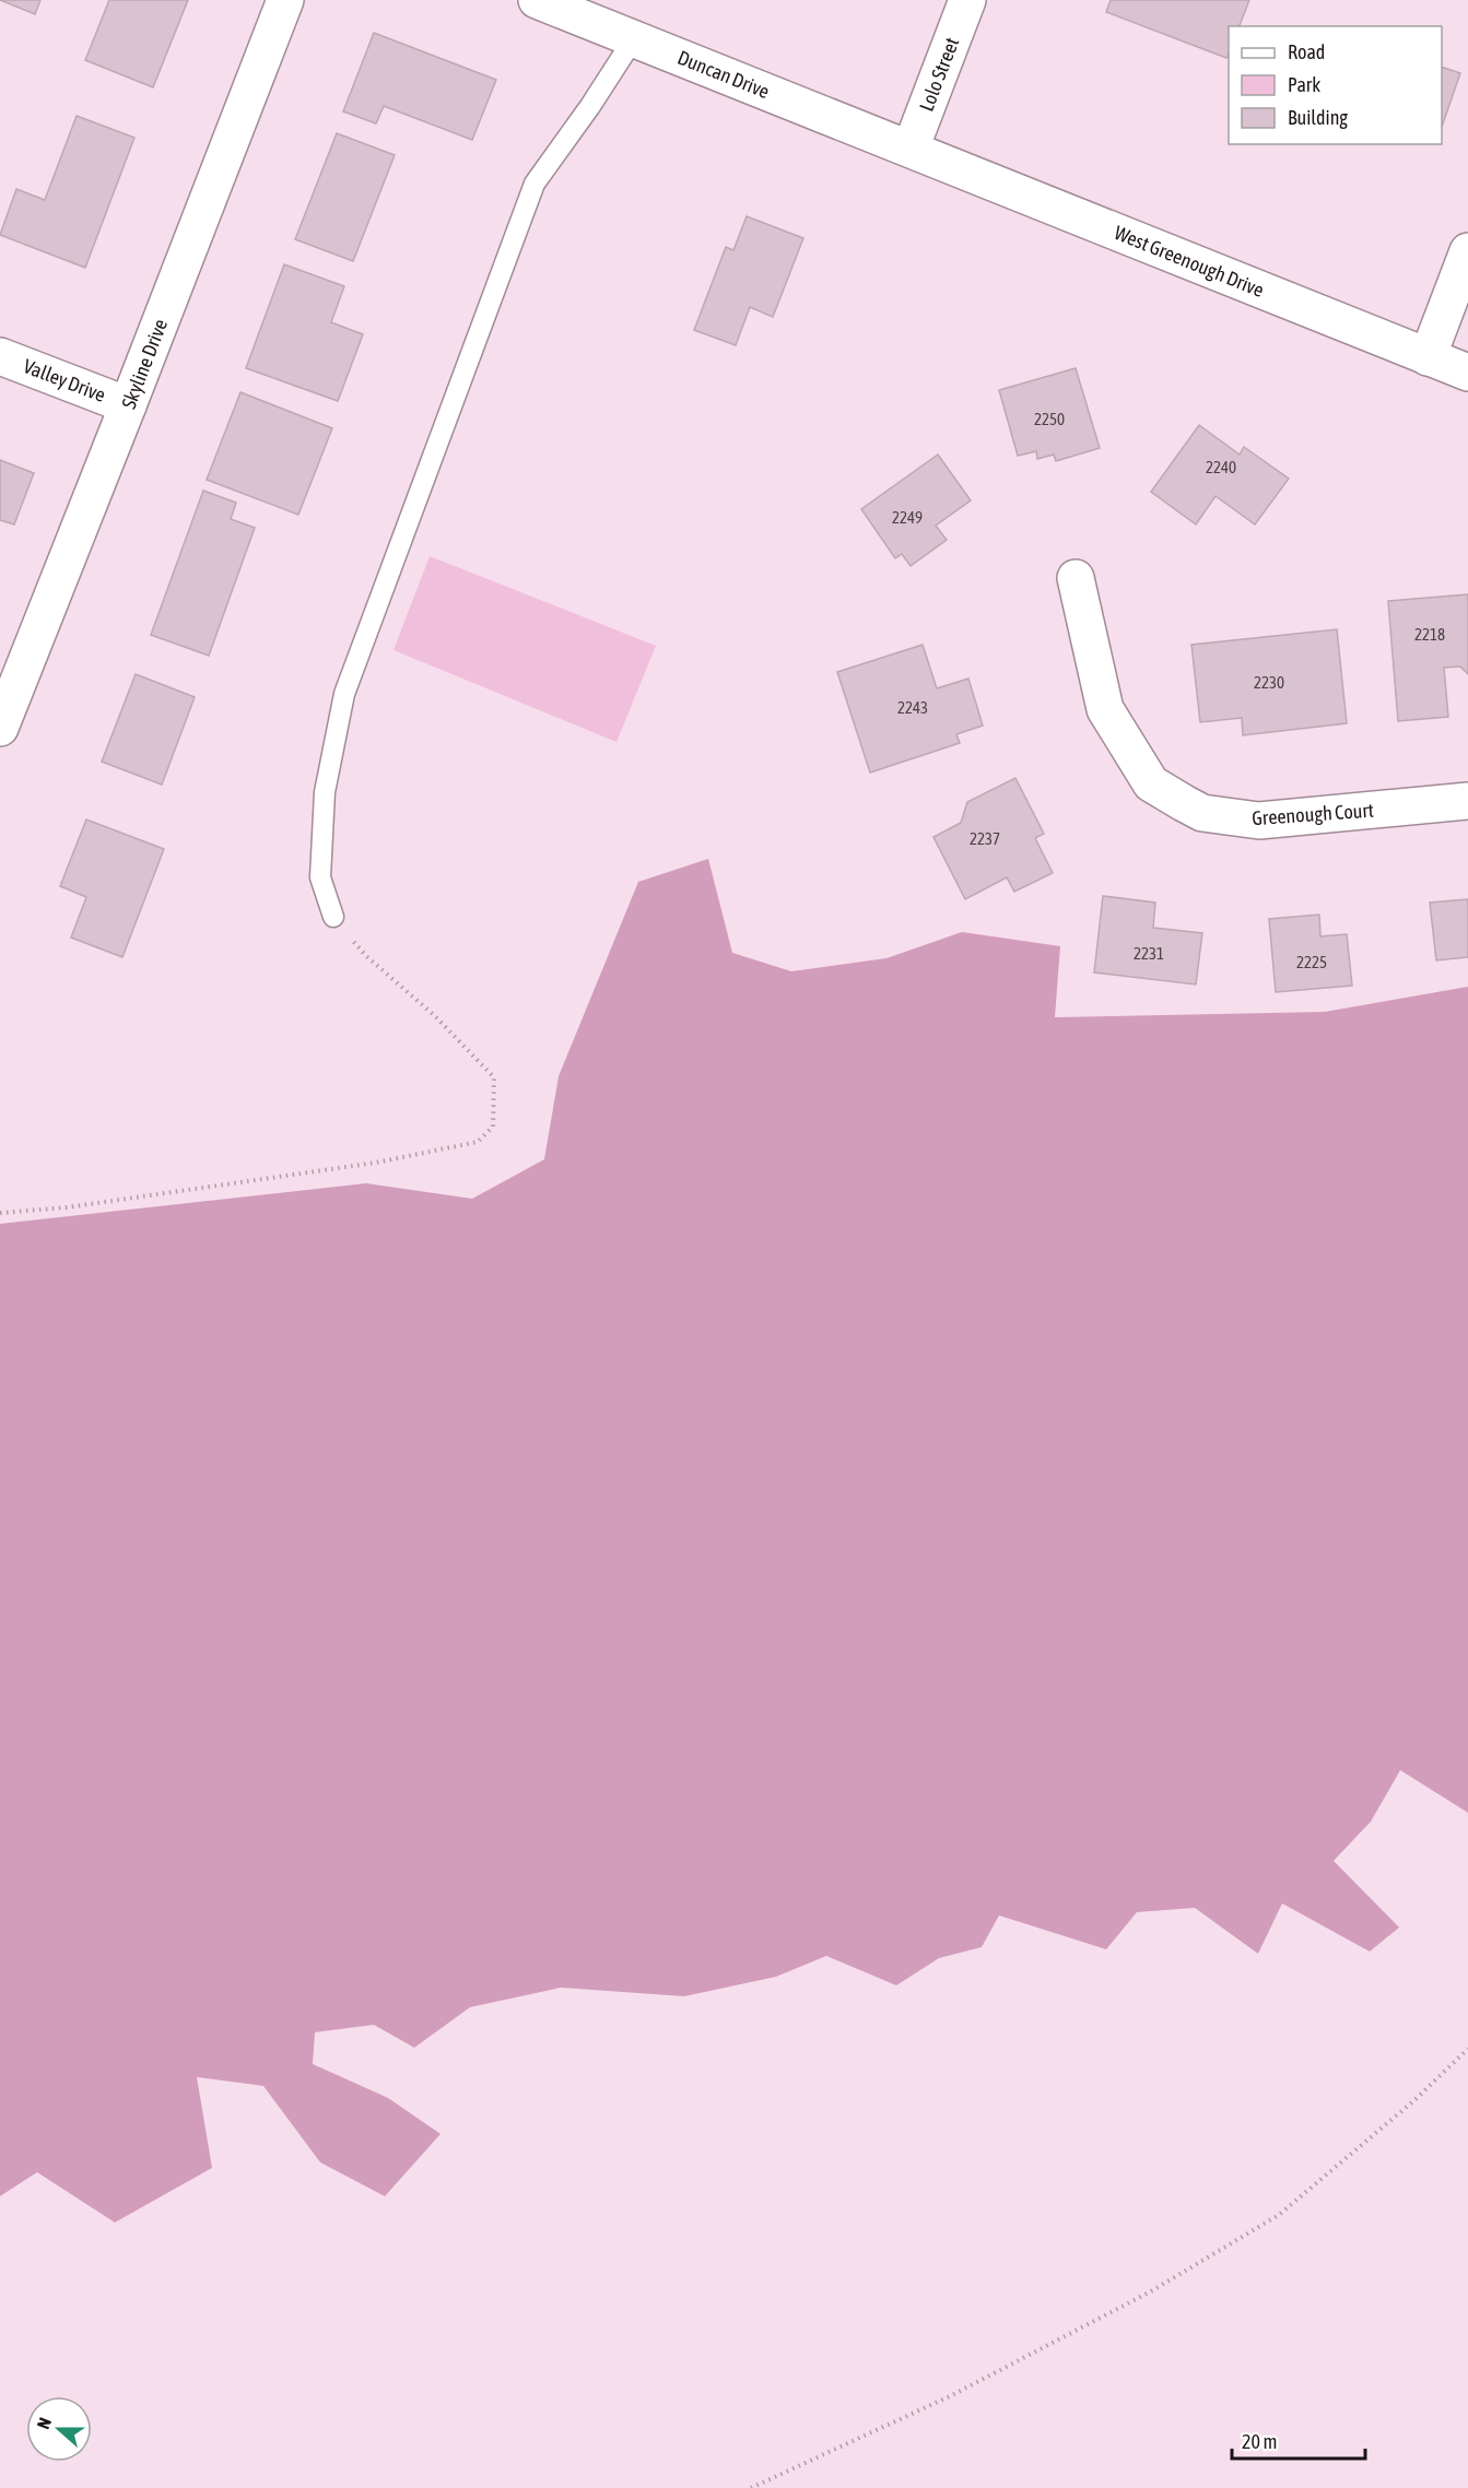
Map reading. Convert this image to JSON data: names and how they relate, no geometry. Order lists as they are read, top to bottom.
{
  "streets": {
    "street": [
      "Duncan Drive",
      "Lolo Street",
      "West Greenough Drive",
      "Skyline Drive",
      "Valley Drive",
      "Greenough Court"
    ]
  },
  "crossings": [
    ["Duncan Drive", "Lolo Street"],
    ["Duncan Drive", "West Greenough Drive"],
    ["Lolo Street", "West Greenough Drive"],
    ["Skyline Drive", "Valley Drive"]
  ],
  "house_numbers": [
    "2250",
    "2240",
    "2249",
    "2218",
    "2230",
    "2243",
    "2237",
    "2231",
    "2225"
  ],
  "legend": ["Road", "Park", "Building"],
  "scale_bar": "20 m",
  "north": "left"
}
